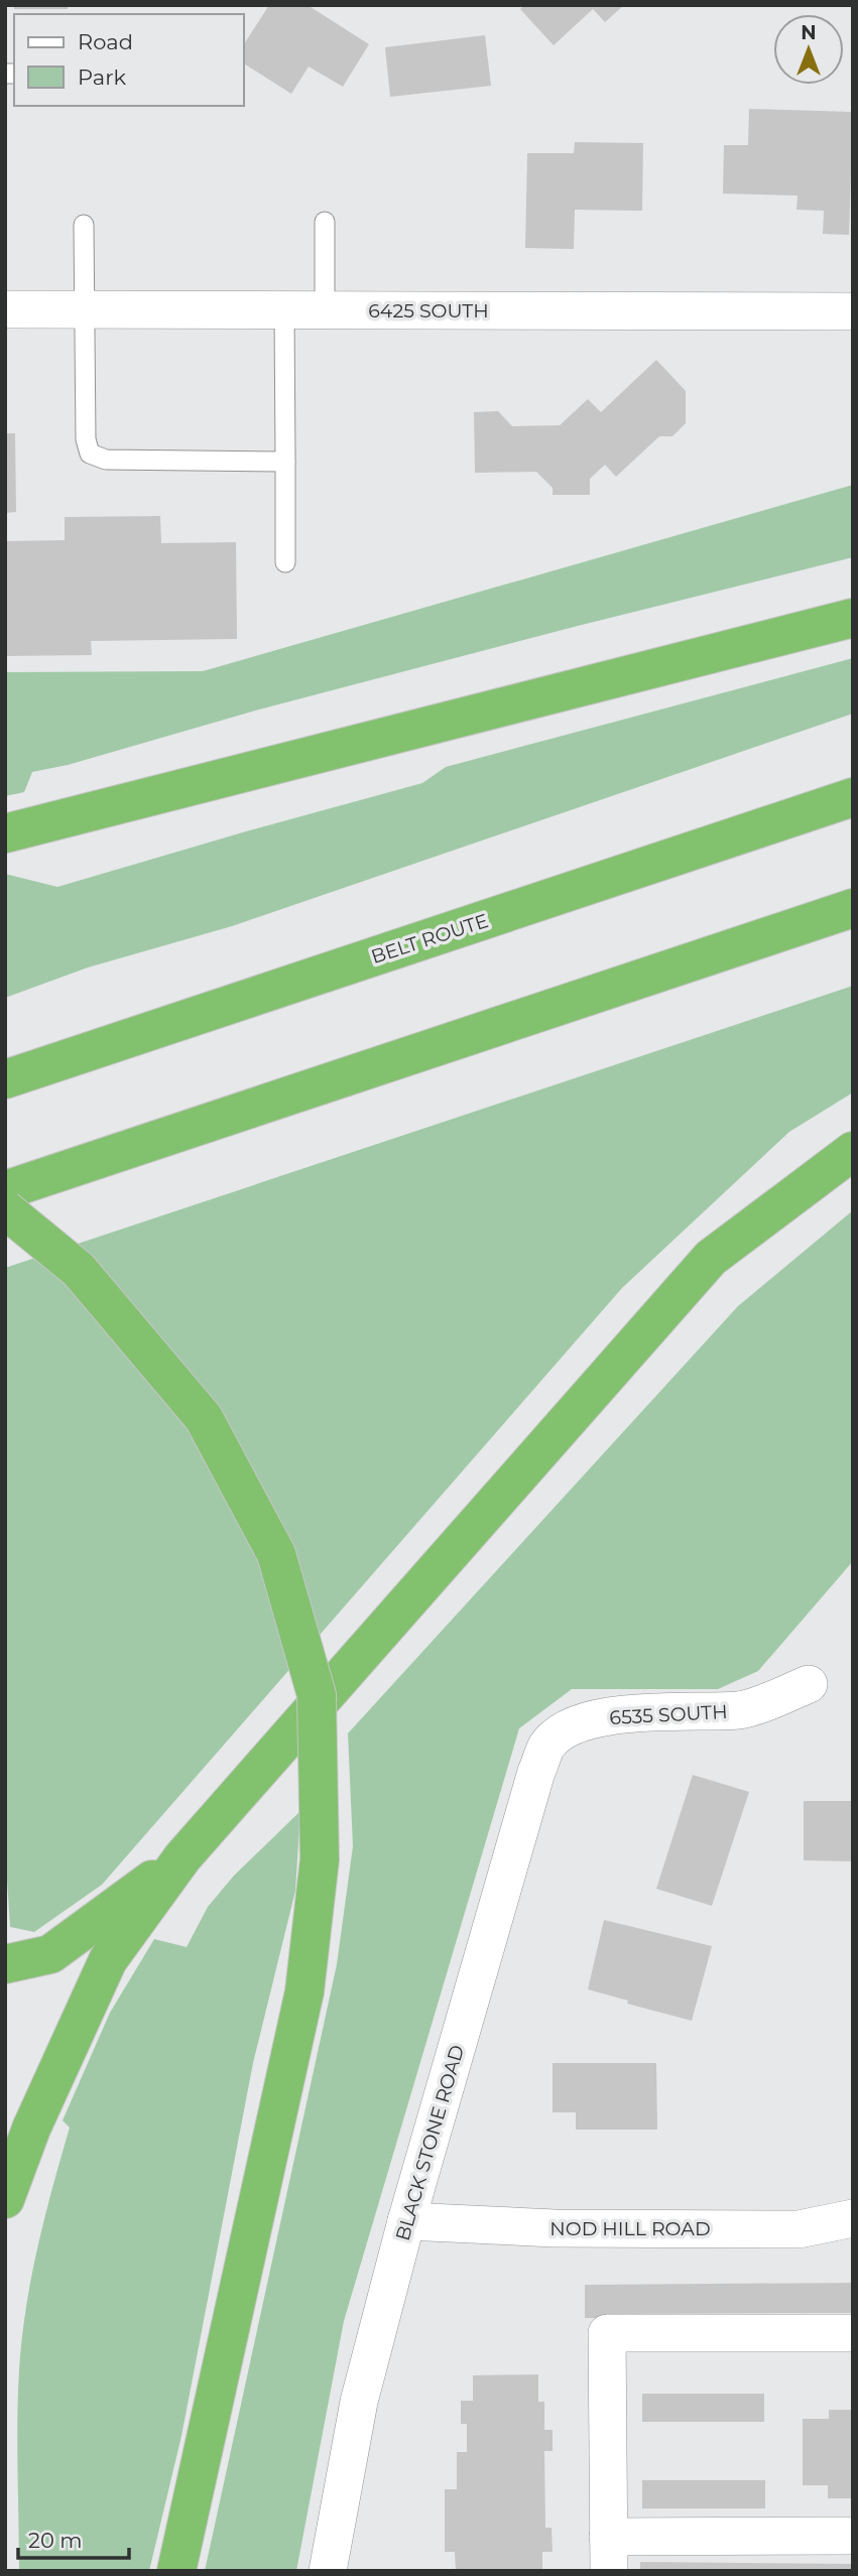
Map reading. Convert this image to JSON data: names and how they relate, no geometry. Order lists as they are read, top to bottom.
{
  "streets": {
    "highway": ["BELT ROUTE"],
    "street": [
      "6425 SOUTH",
      "6535 SOUTH",
      "BLACK STONE ROAD",
      "NOD HILL ROAD"
    ]
  },
  "crossings": [
    ["6535 SOUTH", "BLACK STONE ROAD"],
    ["BLACK STONE ROAD", "NOD HILL ROAD"]
  ],
  "legend": ["Road", "Park"],
  "scale_bar": "20 m",
  "north": "top"
}
